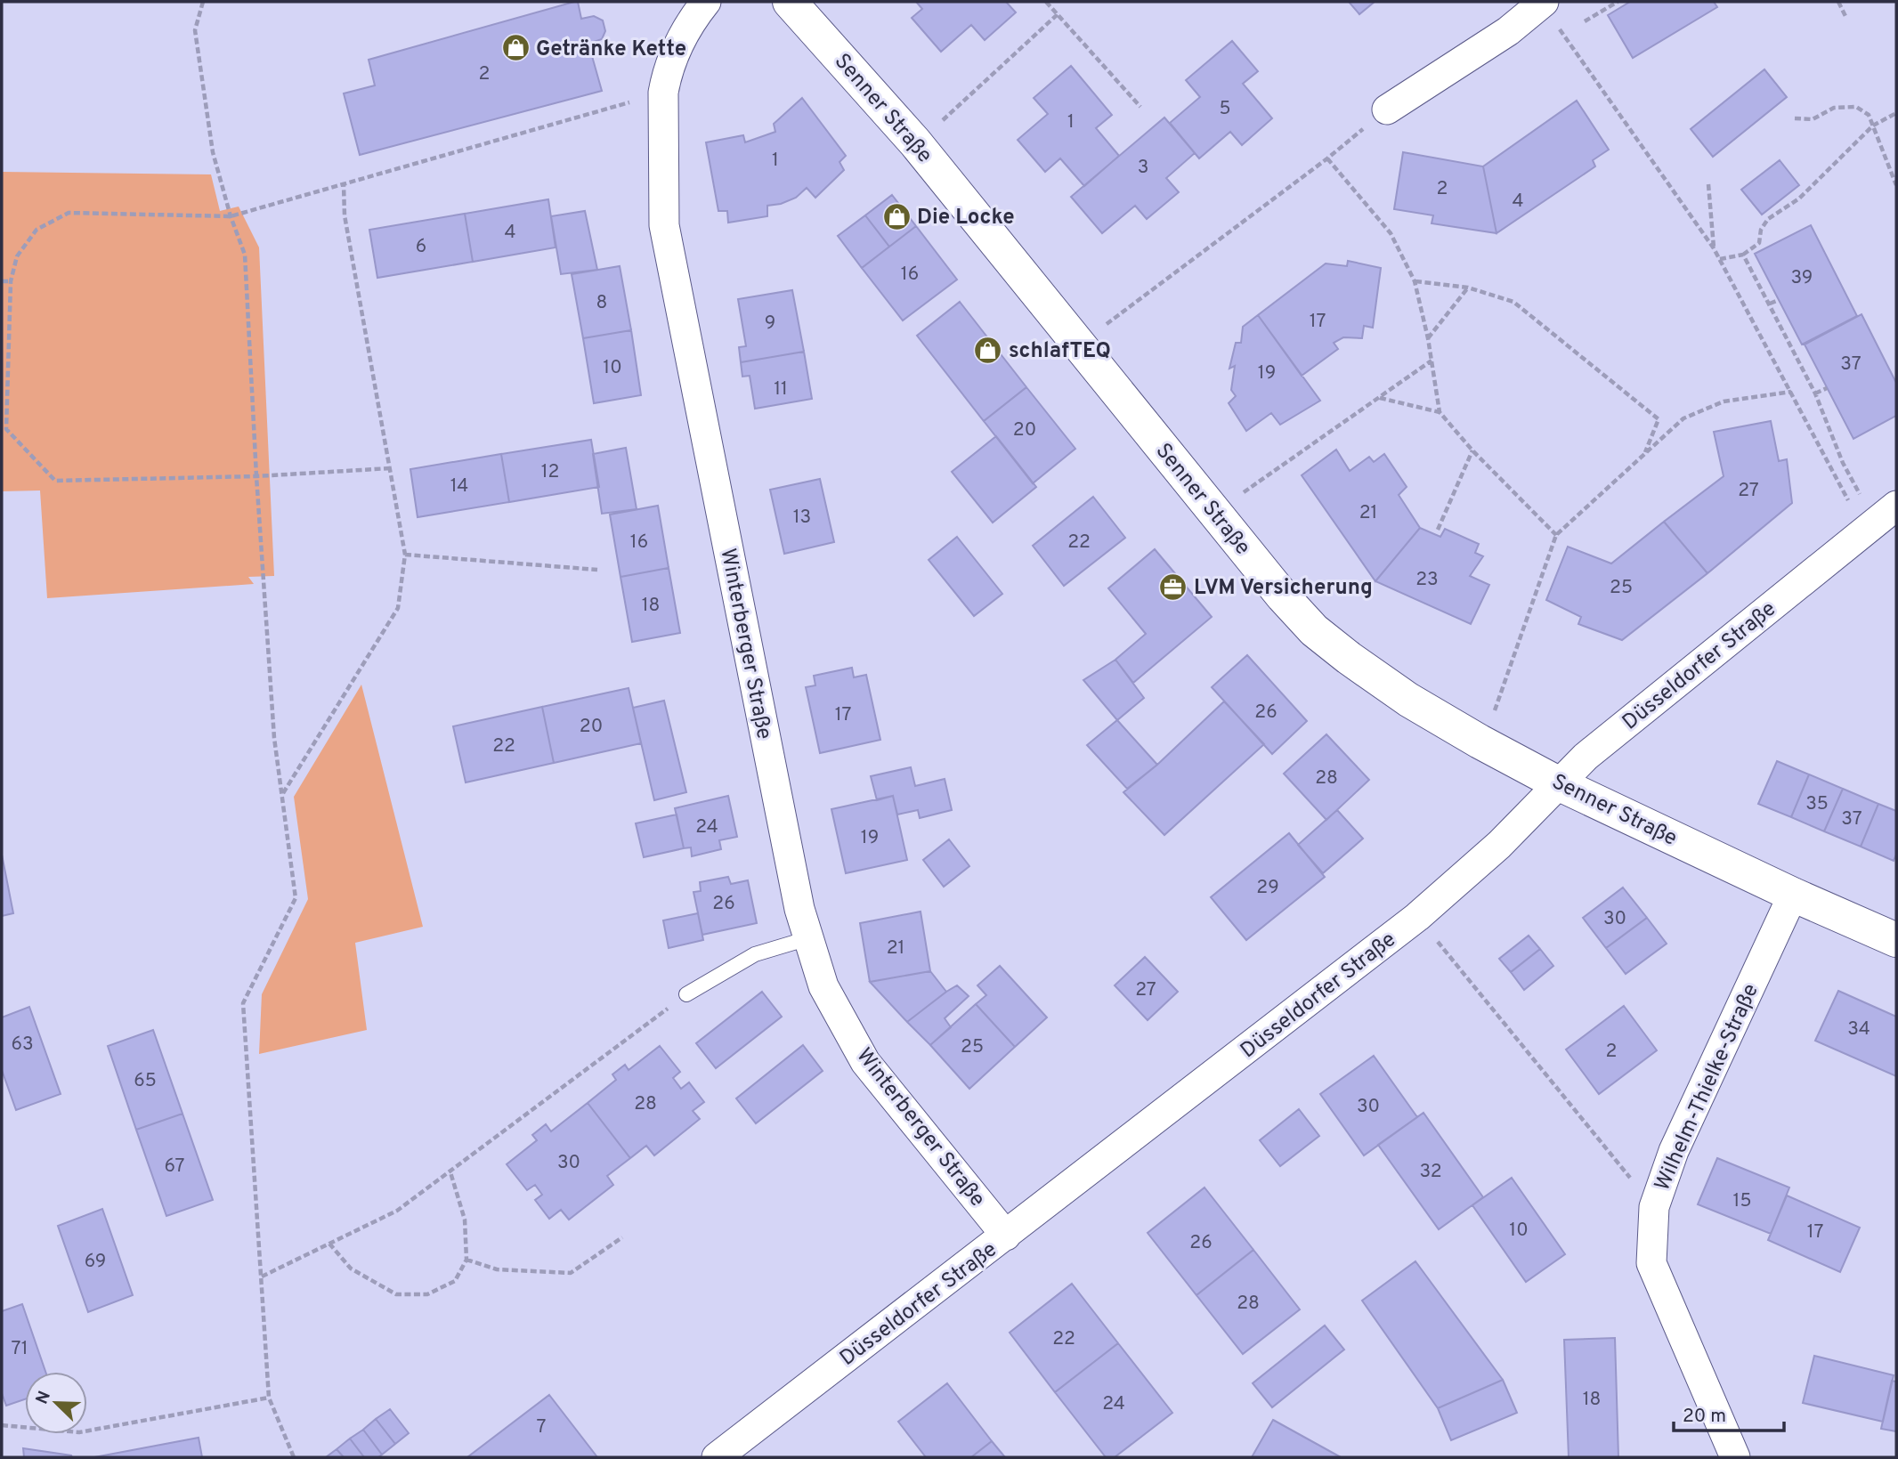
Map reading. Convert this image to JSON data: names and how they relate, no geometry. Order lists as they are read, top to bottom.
{
  "streets": {
    "street": [
      "Senner Straße",
      "Winterberger Straße",
      "Düsseldorfer Straße",
      "Wilhelm-Thielke-Straße"
    ]
  },
  "crossings": [
    ["Senner Straße", "Düsseldorfer Straße"],
    ["Senner Straße", "Wilhelm-Thielke-Straße"],
    ["Winterberger Straße", "Düsseldorfer Straße"]
  ],
  "places": {
    "shop": ["Getränke Kette", "Die Locke", "schlafTEQ"],
    "office": ["LVM Versicherung"]
  },
  "house_numbers": [
    "2",
    "5",
    "1",
    "1",
    "3",
    "2",
    "4",
    "4",
    "6",
    "16",
    "39",
    "8",
    "17",
    "9",
    "37",
    "10",
    "19",
    "11",
    "20",
    "12",
    "14",
    "27",
    "21",
    "13",
    "16",
    "22",
    "23",
    "25",
    "18",
    "26",
    "17",
    "20",
    "22",
    "28",
    "35",
    "37",
    "24",
    "19",
    "29",
    "26",
    "30",
    "21",
    "27",
    "34",
    "63",
    "25",
    "2",
    "65",
    "28",
    "30",
    "30",
    "67",
    "32",
    "15",
    "10",
    "17",
    "26",
    "69",
    "28",
    "22",
    "71",
    "18",
    "24",
    "7"
  ],
  "scale_bar": "20 m",
  "north": "top left"
}
